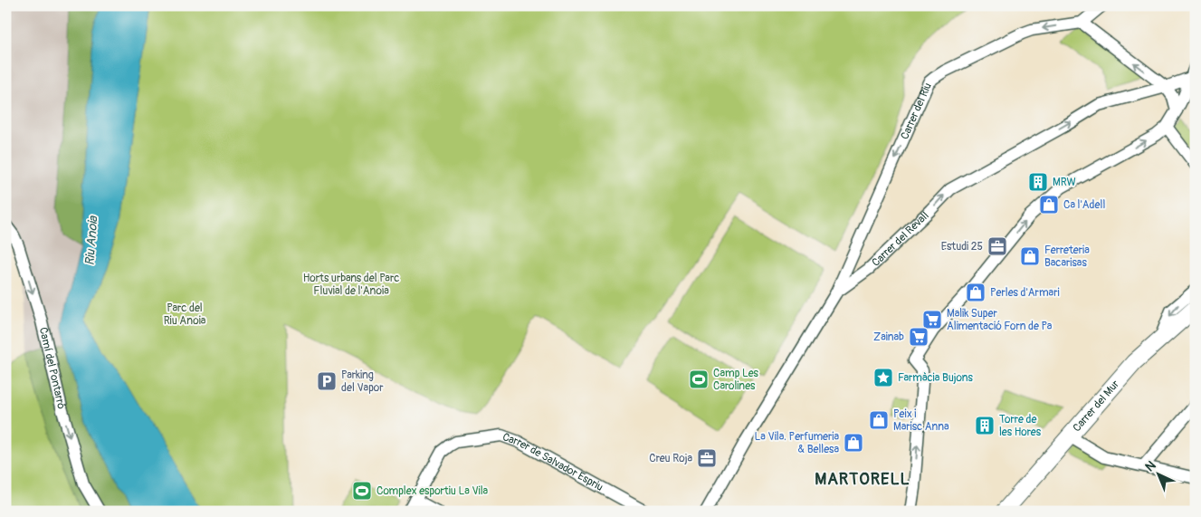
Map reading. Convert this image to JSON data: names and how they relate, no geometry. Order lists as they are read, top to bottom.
{
  "streets": {
    "main road": ["Carrer del Mur"],
    "street": [
      "Carrer del Riu",
      "Carrer del Revall",
      "Camí del Pontarró",
      "Carrer de Salvador Espriu"
    ]
  },
  "crossings": [
    ["Carrer del Riu", "Carrer del Revall"]
  ],
  "one_way": ["Carrer del Riu", "Carrer del Revall", "Camí del Pontarró"],
  "districts": ["MARTORELL"],
  "water": ["Riu Anoia"],
  "parks": ["Horts urbans del Parc Fluvial de l'Anoia", "Parc del Riu Anoia"],
  "places": {
    "building": ["MRW", "Torre de les Hores"],
    "shop": [
      "Ca l'Adell",
      "Ferreteria Bacarisas",
      "Perles d'Armari",
      "Peix i Marisc Anna",
      "La Vila. Perfumeria & Bellesa"
    ],
    "office": ["Estudi 25", "Creu Roja"],
    "supermarket": ["Malik Super Alimentació Forn de Pa", "Zainab"],
    "place": ["Farmàcia Bujons"],
    "sports": ["Camp Les Carolines", "Complex esportiu La Vila"],
    "parking": ["Parking del Vapor"]
  },
  "north": "top left"
}
